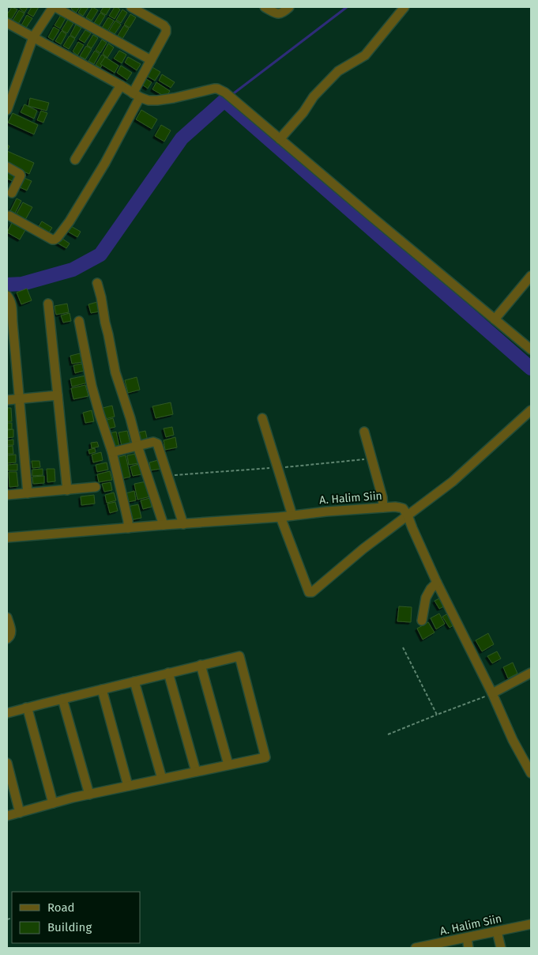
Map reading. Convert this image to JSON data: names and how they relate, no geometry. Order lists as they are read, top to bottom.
{
  "streets": {
    "street": ["A. Halim Siin"]
  },
  "legend": ["Road", "Building"]
}
